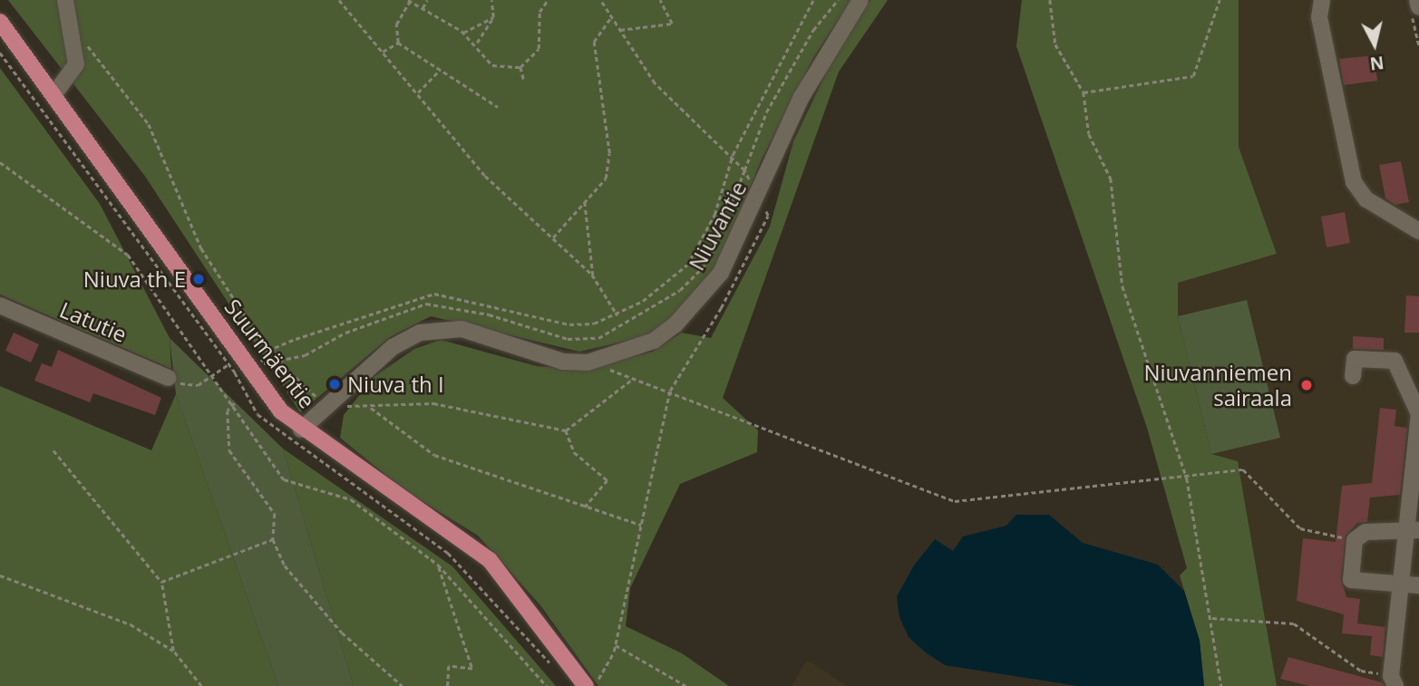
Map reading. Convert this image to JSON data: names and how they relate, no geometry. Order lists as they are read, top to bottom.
{
  "streets": {
    "main road": ["Suurmäentie"],
    "street": ["Niuvantie", "Latutie"]
  },
  "crossings": [
    ["Niuvantie", "Suurmäentie"]
  ],
  "places": ["Niuva th E", "Niuva th I", "Niuvanniemen sairaala"],
  "north": "bottom"
}
